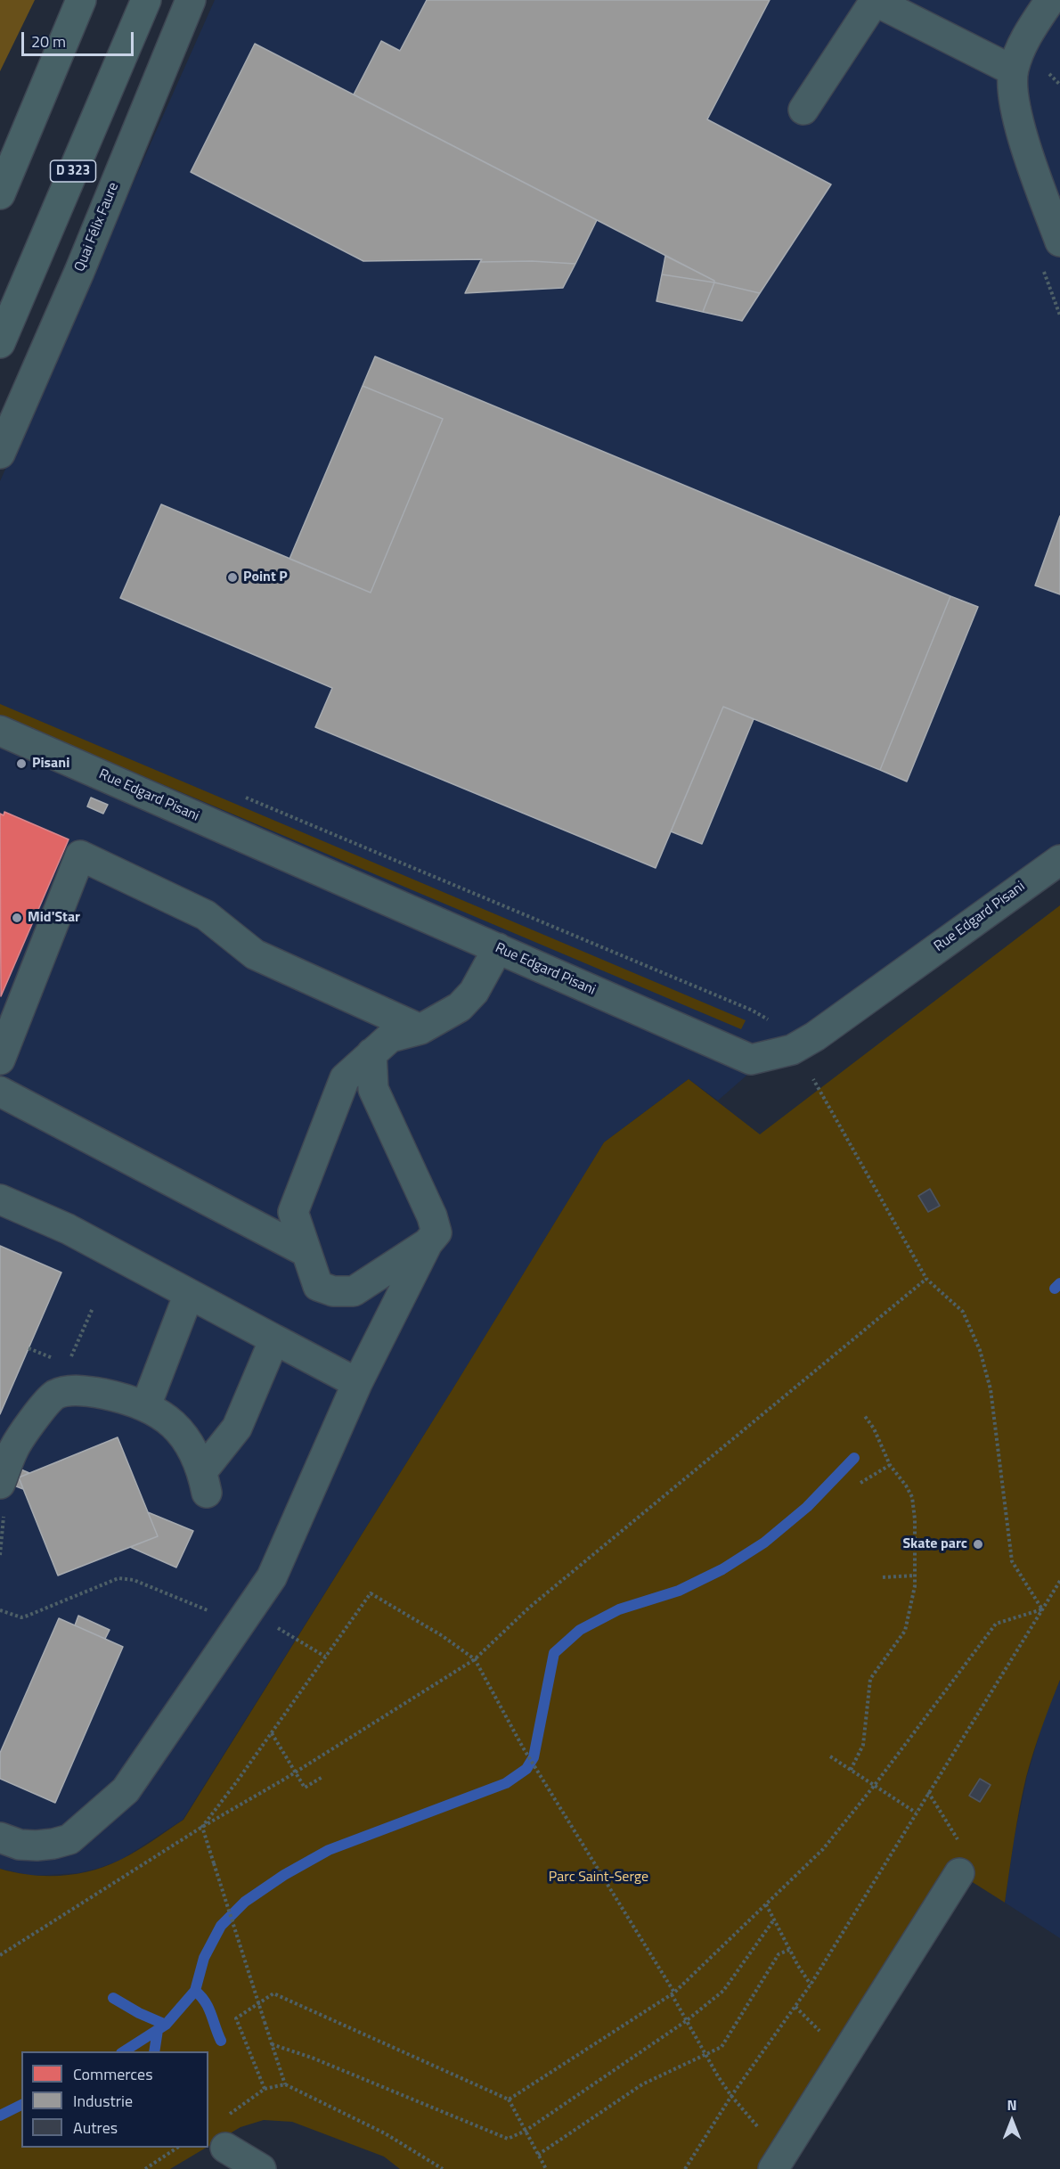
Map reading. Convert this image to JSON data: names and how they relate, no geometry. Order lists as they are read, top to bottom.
{
  "streets": {
    "highway": ["D 323"],
    "street": ["Quai Félix Faure", "Rue Edgard Pisani"]
  },
  "parks": ["Parc Saint-Serge"],
  "places": [
    "Point P",
    "Pisani",
    "Mid'Star",
    "Skate parc"
  ],
  "legend": ["Commerces", "Industrie", "Autres"],
  "scale_bar": "20 m",
  "north": "top"
}
